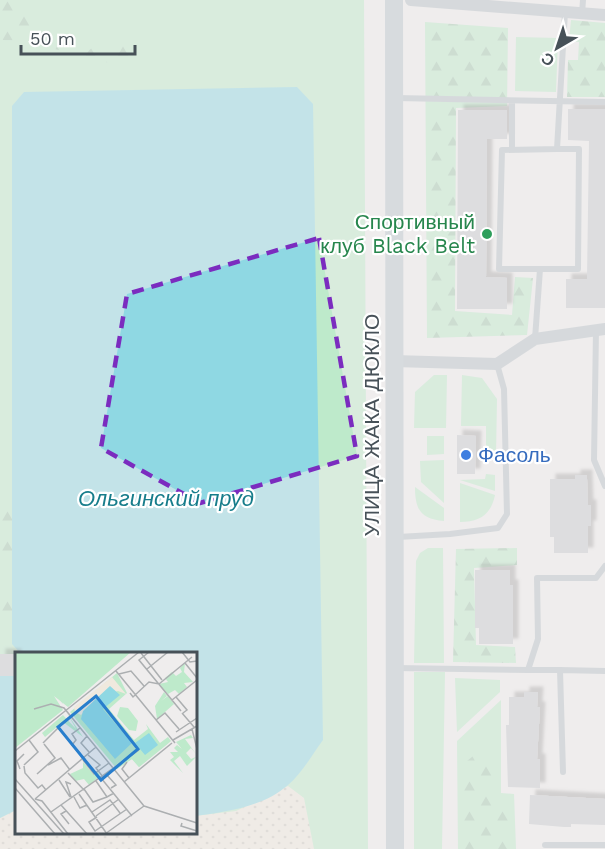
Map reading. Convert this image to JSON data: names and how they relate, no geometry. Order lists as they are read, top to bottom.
{
  "streets": {
    "street": ["УЛИЦА ЖАКА ДЮКЛО"]
  },
  "water": ["Ольгинский пруд"],
  "places": ["Спортивный клуб Black Belt", "Фасоль"],
  "scale_bar": "50 m",
  "north": "bottom left"
}
